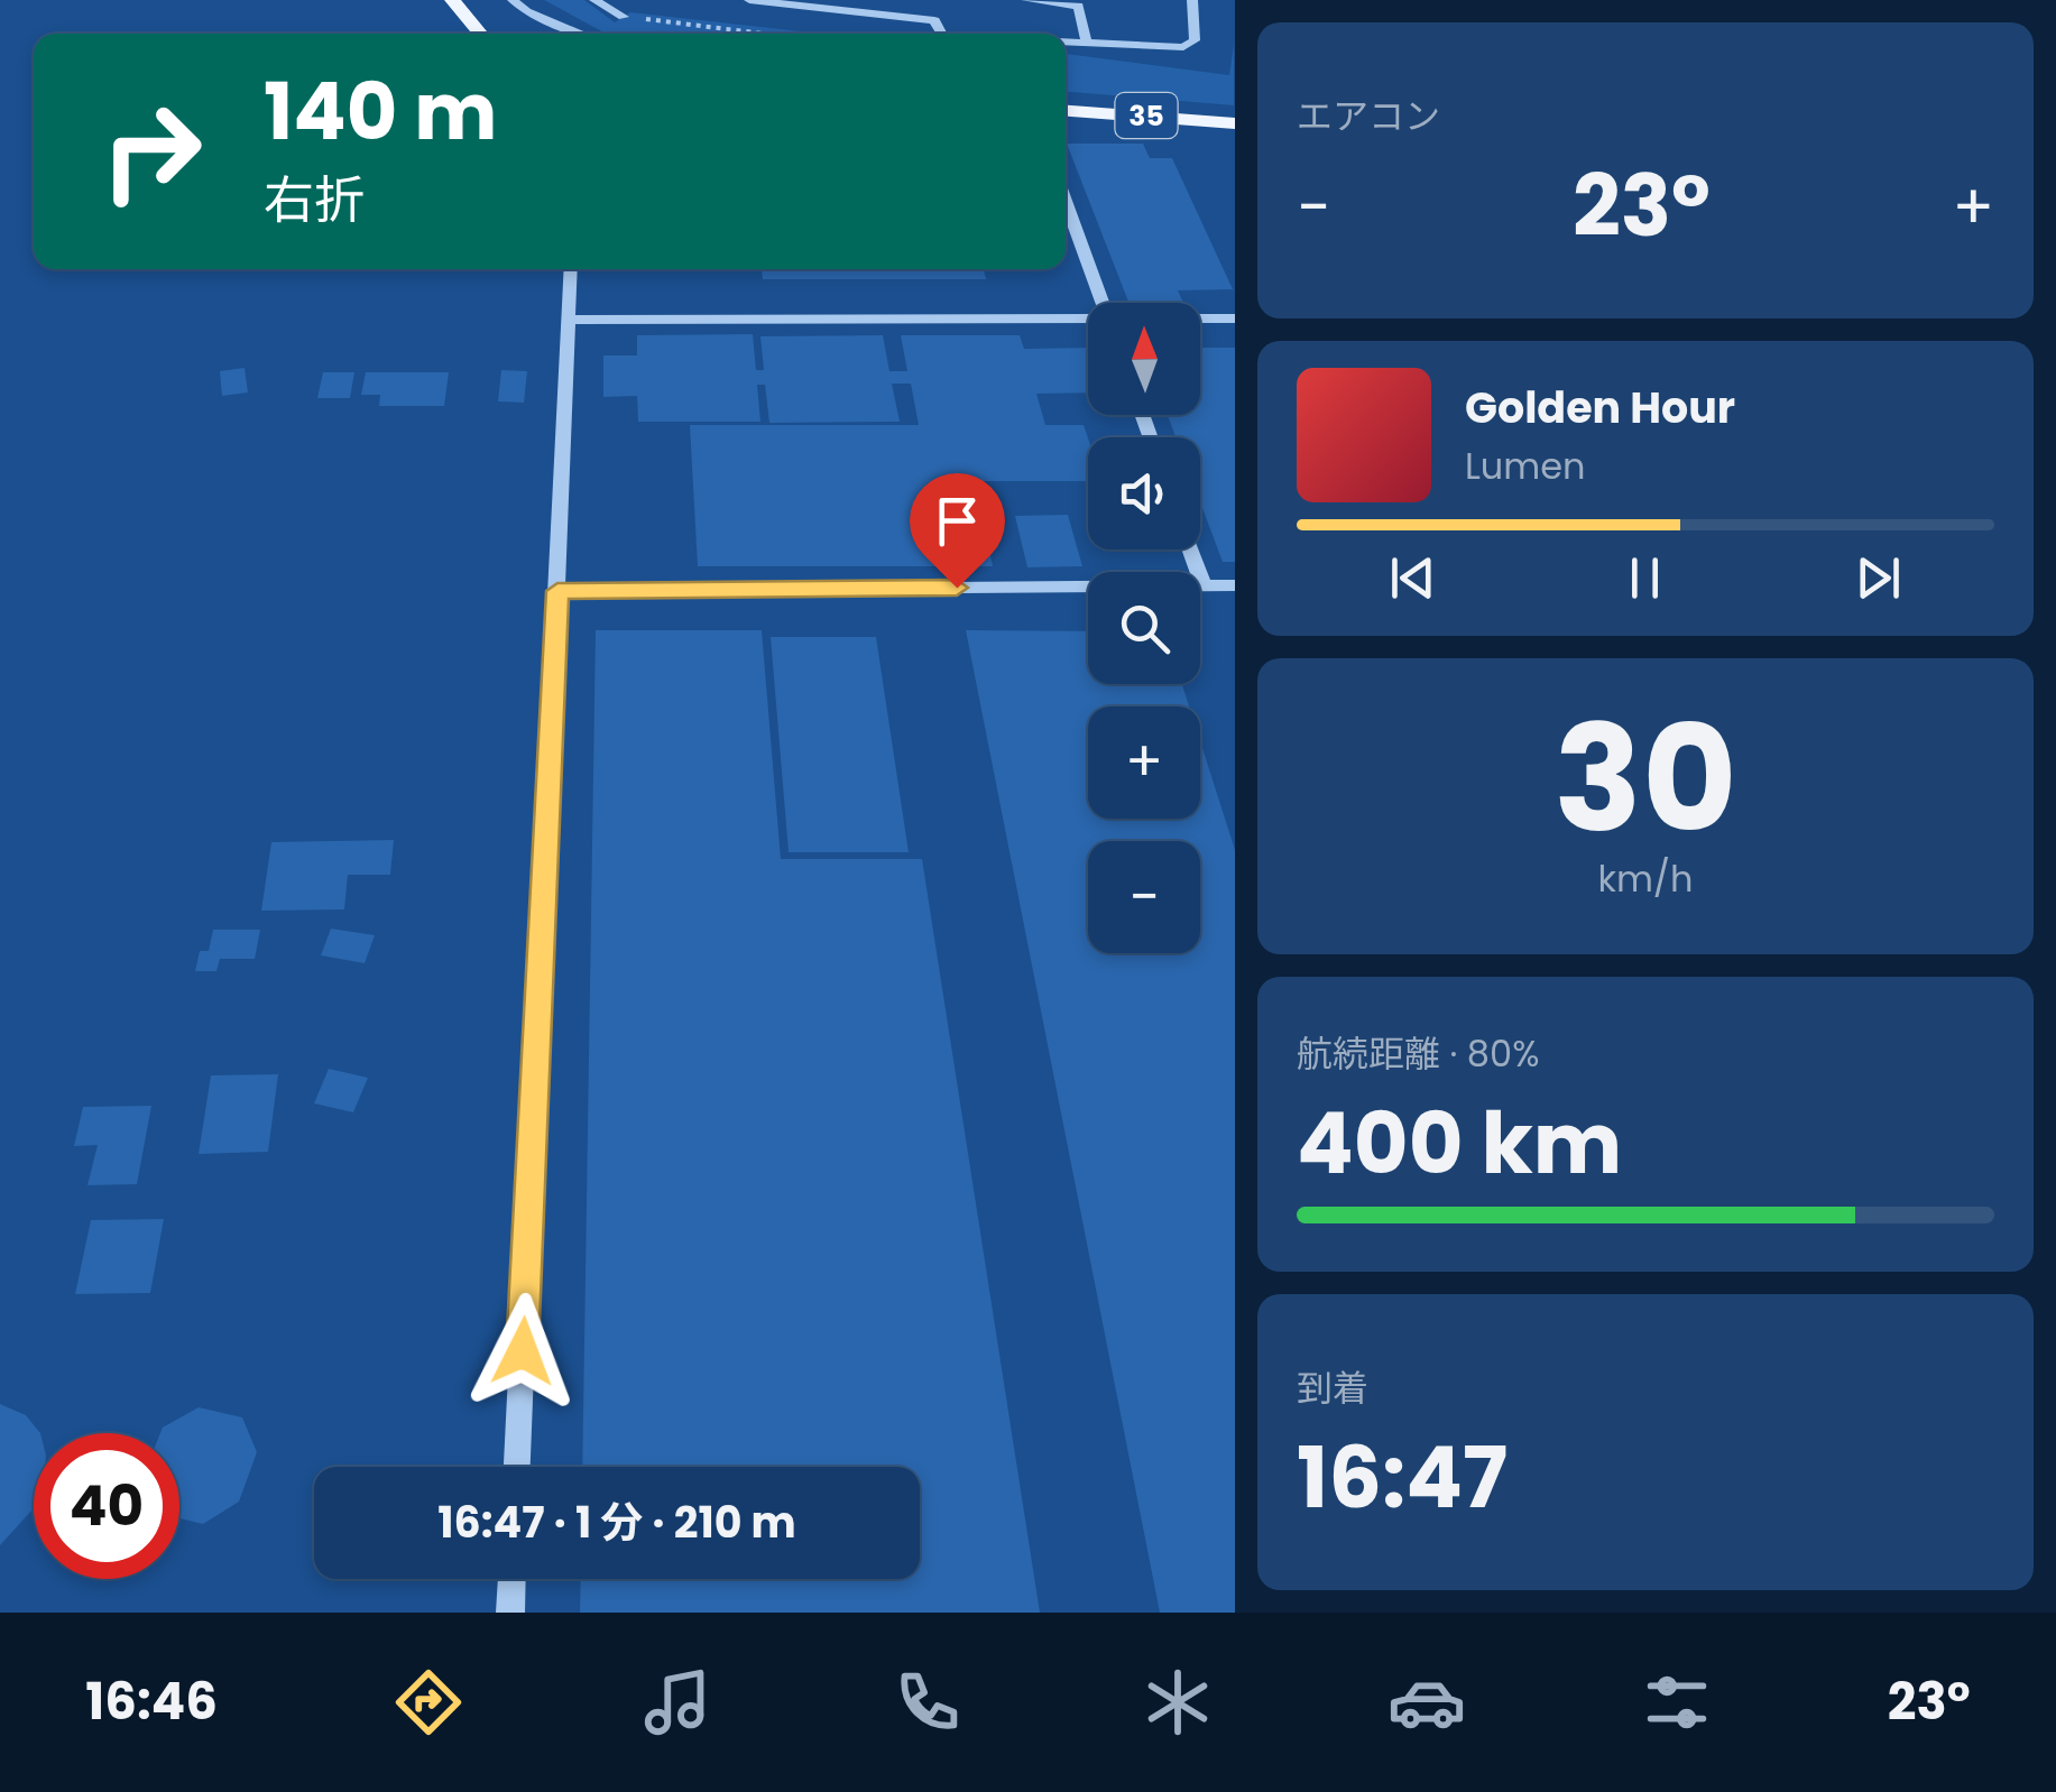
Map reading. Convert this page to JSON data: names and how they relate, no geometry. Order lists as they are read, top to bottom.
{
  "streets": {
    "main road": ["35"]
  },
  "north": "top",
  "page": {
    "tile": [
      "エアコン",
      ["30", "km/h"],
      ["航続距離 · 80%", "400 km"],
      ["到着", "16:47"]
    ],
    "turn": ["140 m", "右折"],
    "heat": ["−", "23°", "+"],
    "map_buttons": ["+", "−"],
    "song": ["Golden Hour", "Lumen"],
    "limit": "40",
    "trip": "16:47 · 1 分 · 210 m",
    "tabs": ["16:46", "23°"]
  }
}
